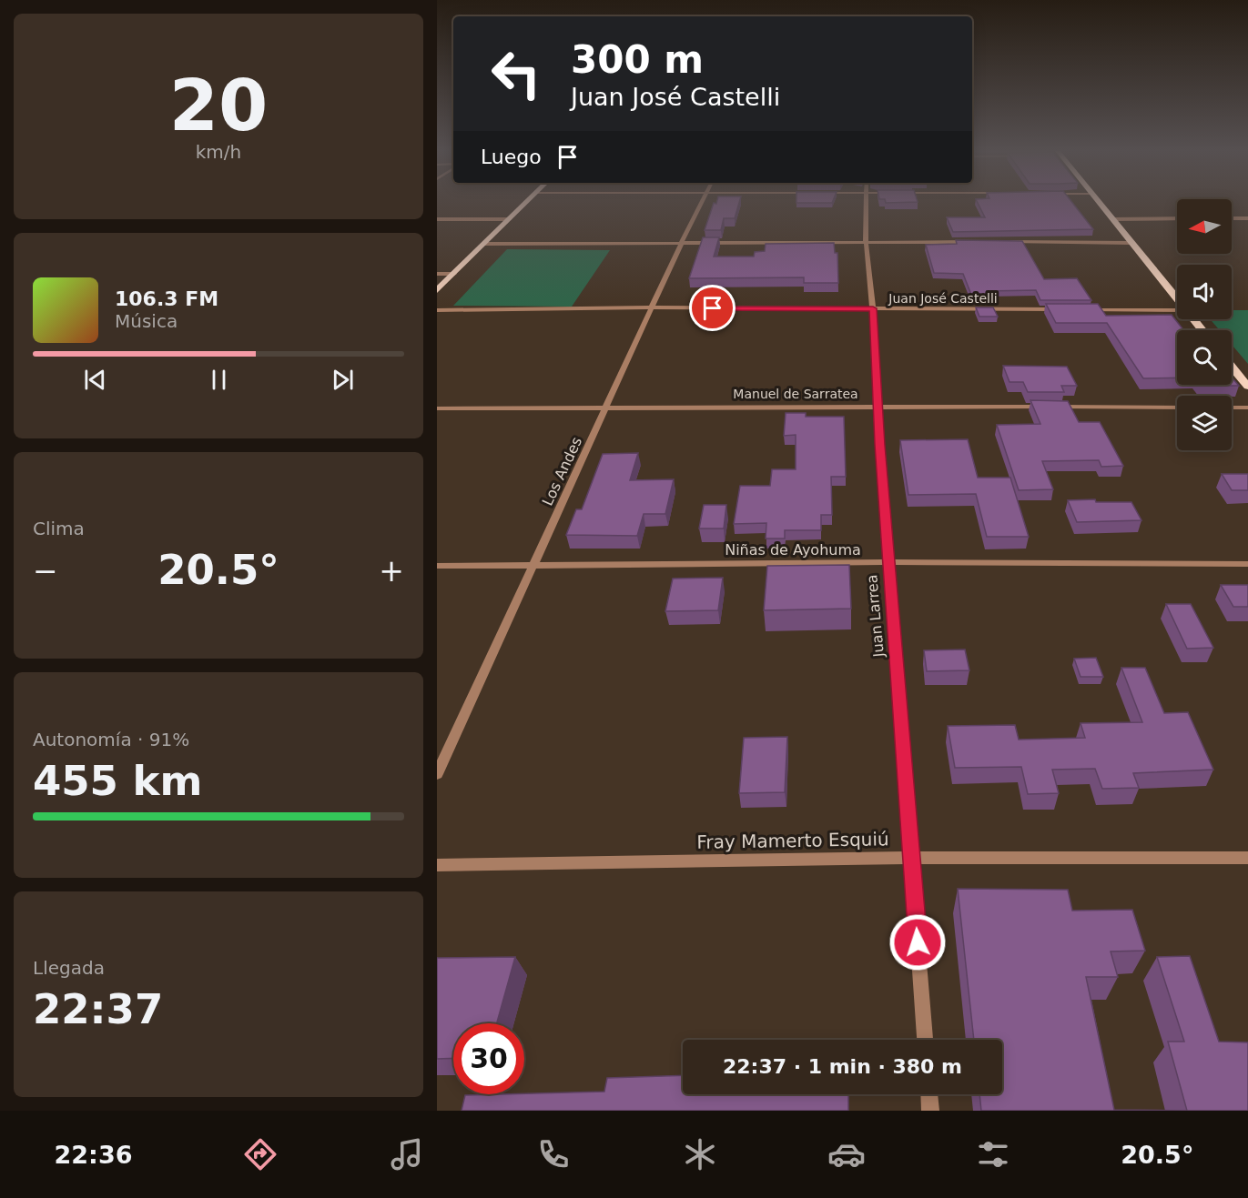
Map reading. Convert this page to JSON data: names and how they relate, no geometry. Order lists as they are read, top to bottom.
{
  "streets": {
    "street": [
      "Juan José Castelli",
      "Manuel de Sarratea",
      "Los Andes",
      "Niñas de Ayohuma",
      "Juan Larrea",
      "Fray Mamerto Esquiú"
    ]
  },
  "crossings": [
    ["Juan José Castelli", "Los Andes"],
    ["Juan José Castelli", "Juan Larrea"],
    ["Manuel de Sarratea", "Los Andes"],
    ["Manuel de Sarratea", "Juan Larrea"],
    ["Los Andes", "Niñas de Ayohuma"],
    ["Niñas de Ayohuma", "Juan Larrea"],
    ["Juan Larrea", "Fray Mamerto Esquiú"]
  ],
  "north": "left",
  "page": {
    "tile": [
      ["20", "km/h"],
      "Clima",
      ["Autonomía · 91%", "455 km"],
      ["Llegada", "22:37"]
    ],
    "turn": ["300 m", "Juan José Castelli"],
    "then": "Luego",
    "song": ["106.3 FM", "Música"],
    "heat": ["−", "20.5°", "+"],
    "limit": "30",
    "trip": "22:37 · 1 min · 380 m",
    "tabs": ["22:36", "20.5°"]
  }
}
